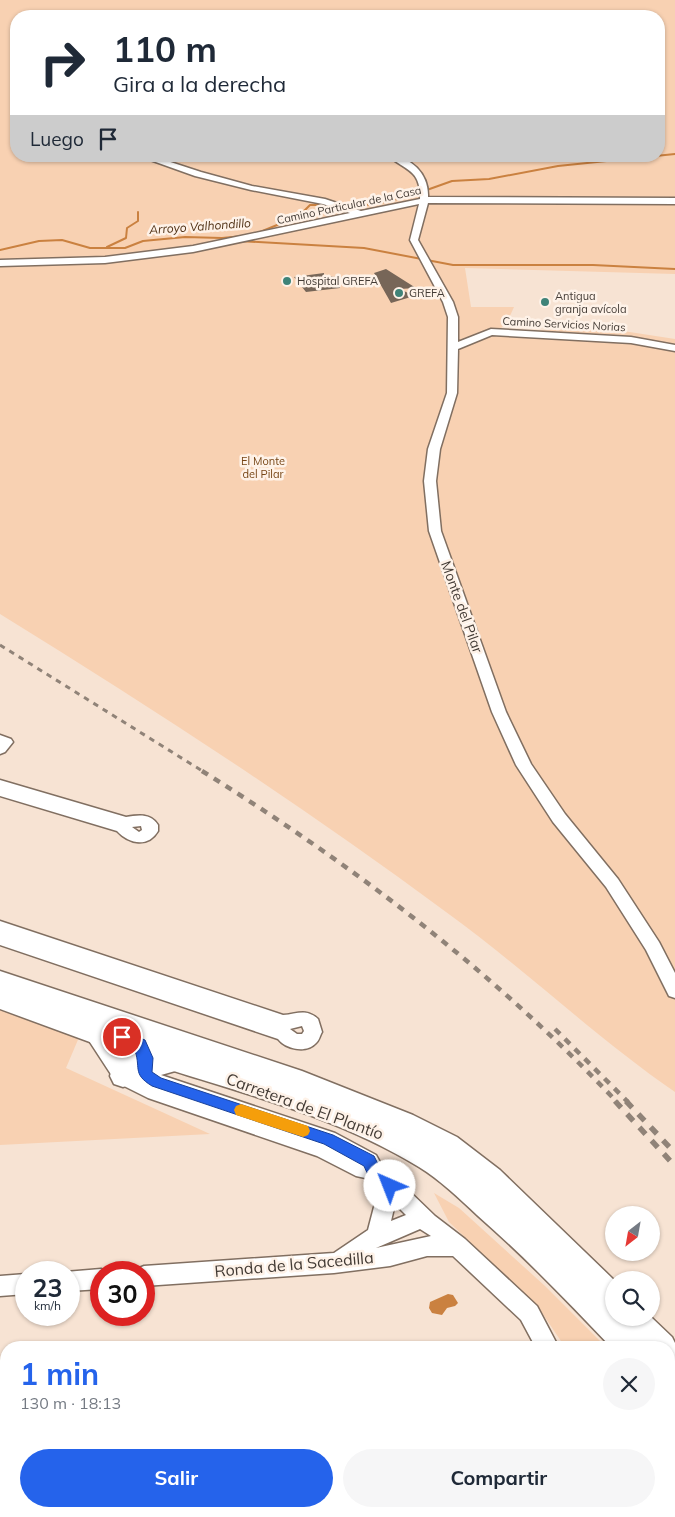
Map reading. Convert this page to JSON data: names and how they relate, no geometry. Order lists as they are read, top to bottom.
{
  "streets": {
    "street": [
      "Camino Particular de la Casa",
      "Camino Servicios Norias",
      "Monte del Pilar",
      "Carretera de El Plantío",
      "Ronda de la Sacedilla"
    ]
  },
  "crossings": [
    ["Camino Particular de la Casa", "Monte del Pilar"],
    ["Camino Servicios Norias", "Monte del Pilar"]
  ],
  "water": ["Arroyo Valhondillo"],
  "parks": ["El Monte del Pilar"],
  "places": ["Hospital GREFA", "GREFA", "Antigua granja avícola"],
  "north": "bottom left",
  "page": {
    "turn": ["110 m", "Gira a la derecha"],
    "then": "Luego",
    "speed": "23 km/h",
    "limit": "30",
    "heading": ["1 min", "130 m · 18:13"],
    "buttons": ["Salir", "Compartir"]
  }
}
